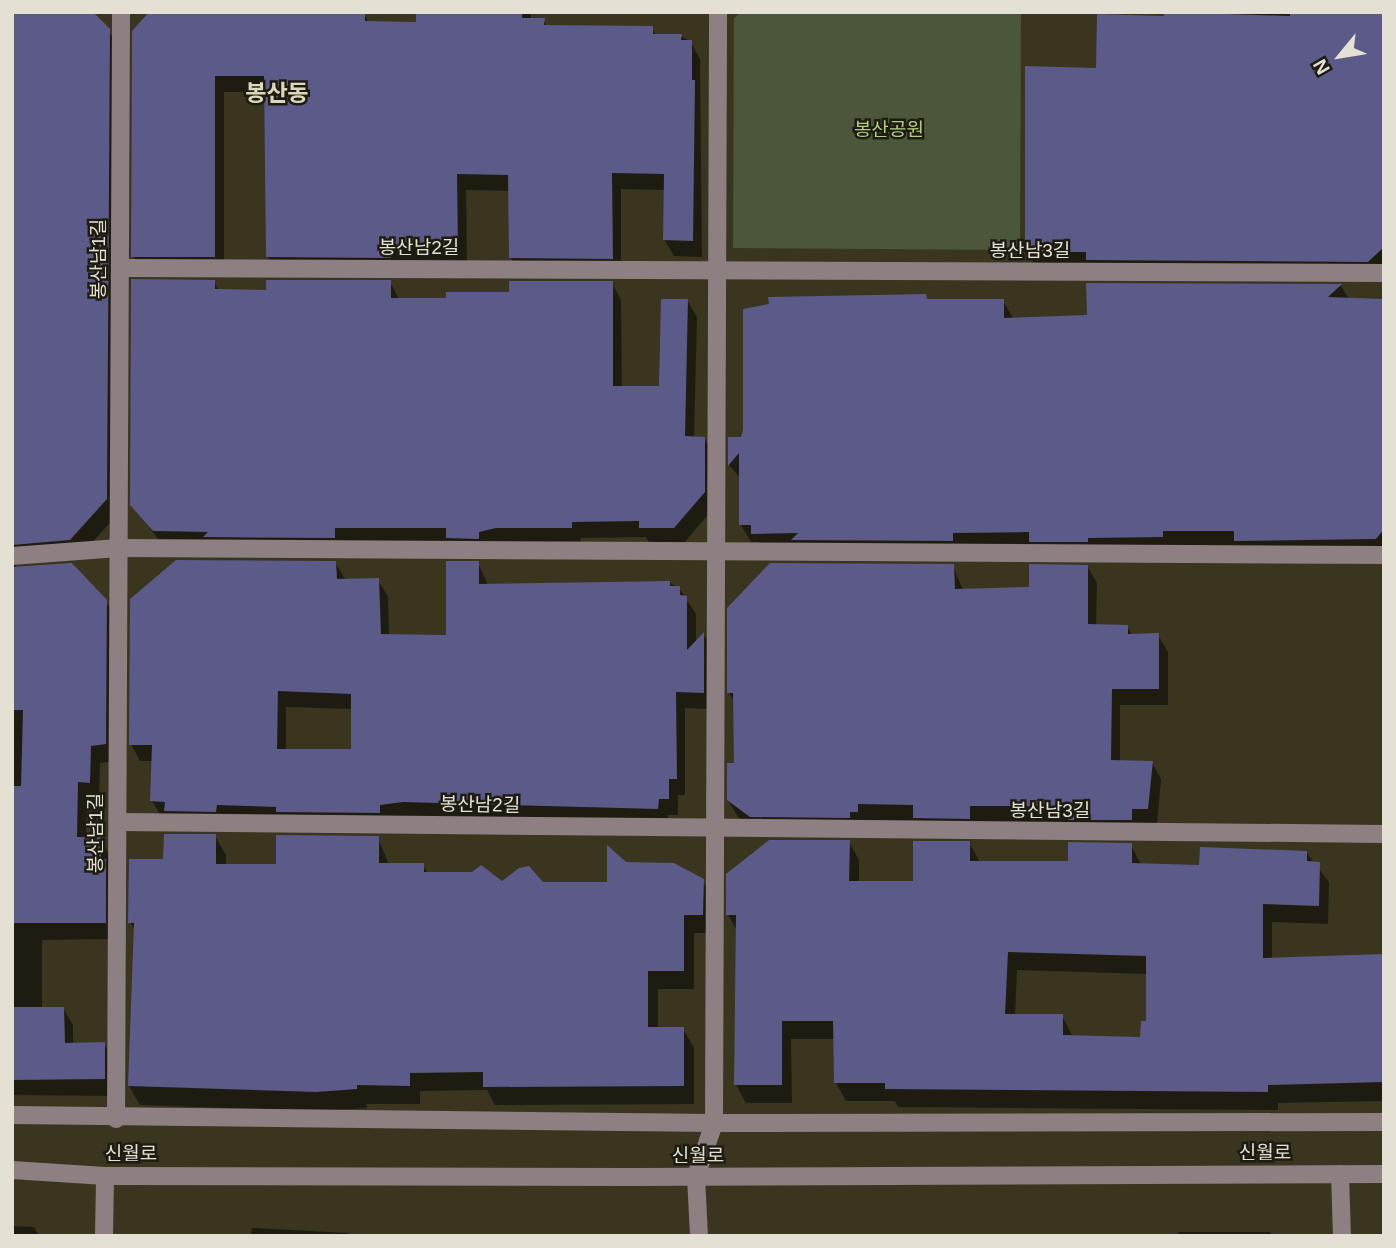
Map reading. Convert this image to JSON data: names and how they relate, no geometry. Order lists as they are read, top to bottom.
{
  "streets": {
    "street": [
      "봉산남2길",
      "봉산남3길",
      "봉산남1길",
      "신월로"
    ]
  },
  "crossings": [
    ["봉산남2길", "봉산남3길"],
    ["봉산남2길", "봉산남1길"],
    ["봉산남1길", "신월로"]
  ],
  "districts": ["봉산동"],
  "parks": ["봉산공원"],
  "north": "bottom left"
}
